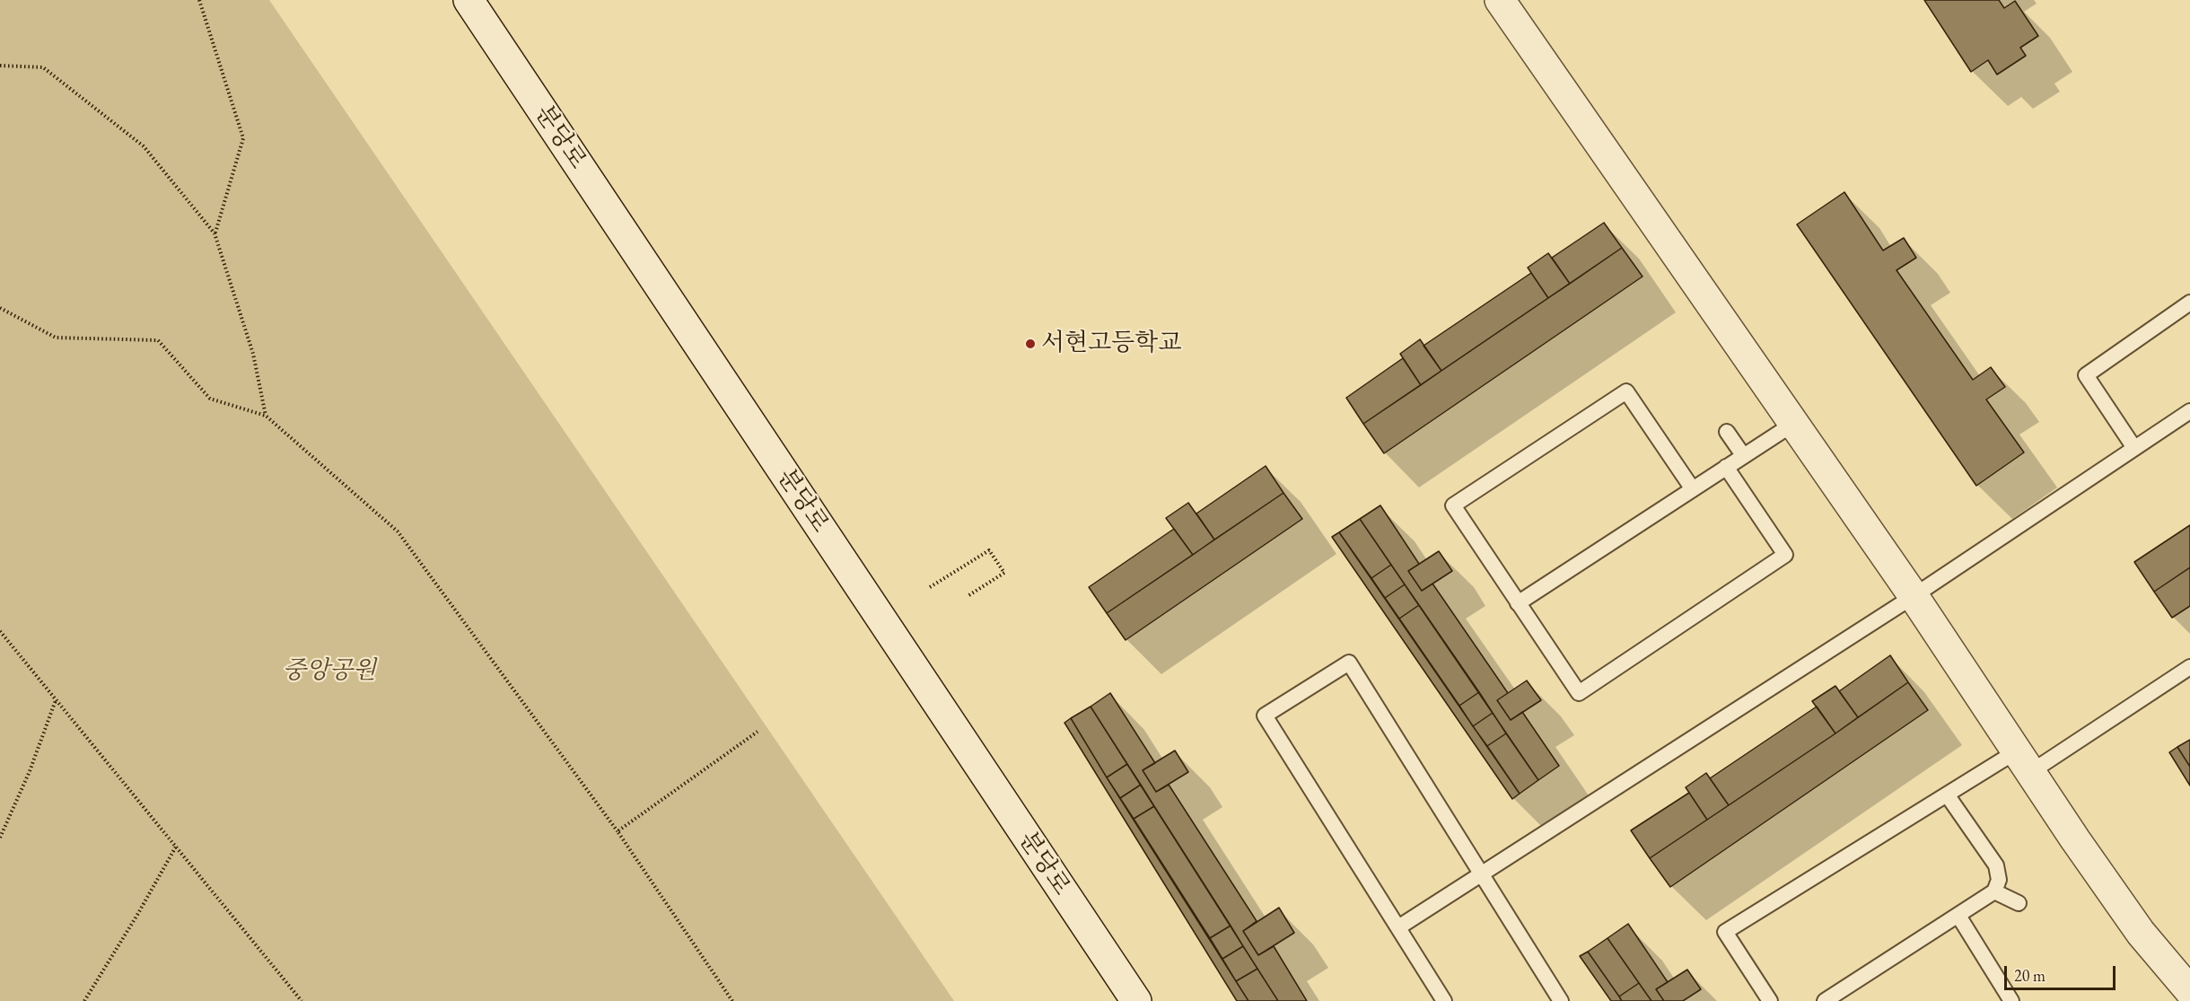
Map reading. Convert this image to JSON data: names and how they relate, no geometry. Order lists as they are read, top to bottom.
{
  "streets": {
    "street": ["분당로"]
  },
  "parks": ["중앙공원"],
  "places": ["서현고등학교"],
  "scale_bar": "20 m"
}
